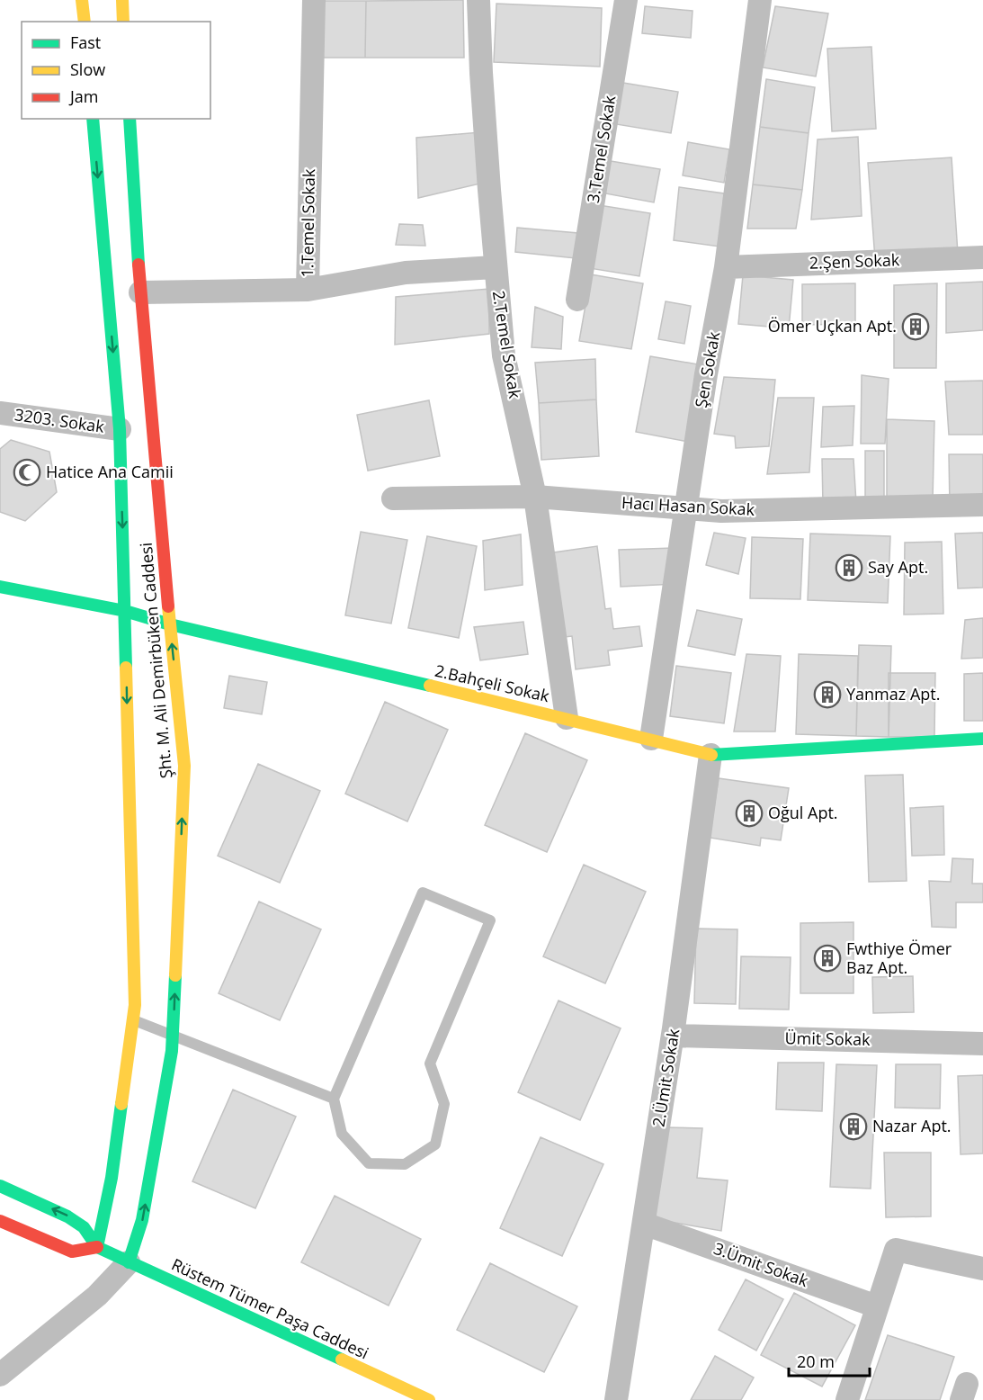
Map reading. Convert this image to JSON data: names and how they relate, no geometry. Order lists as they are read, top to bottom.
{
  "streets": {
    "street": [
      "3.Temel Sokak",
      "1.Temel Sokak",
      "2.Şen Sokak",
      "2.Temel Sokak",
      "Şen Sokak",
      "3203. Sokak",
      "Hacı Hasan Sokak",
      "Şht. M. Ali Demirbüken Caddesi",
      "2.Bahçeli Sokak",
      "Ümit Sokak",
      "2.Ümit Sokak",
      "3.Ümit Sokak",
      "Rüstem Tümer Paşa Caddesi"
    ]
  },
  "crossings": [
    ["1.Temel Sokak", "2.Temel Sokak"],
    ["2.Şen Sokak", "Şen Sokak"],
    ["2.Temel Sokak", "Hacı Hasan Sokak"],
    ["2.Temel Sokak", "2.Bahçeli Sokak"],
    ["Şen Sokak", "Hacı Hasan Sokak"],
    ["Şen Sokak", "2.Bahçeli Sokak"],
    ["3203. Sokak", "Şht. M. Ali Demirbüken Caddesi"],
    ["Şht. M. Ali Demirbüken Caddesi", "2.Bahçeli Sokak"],
    ["Şht. M. Ali Demirbüken Caddesi", "Rüstem Tümer Paşa Caddesi"],
    ["2.Bahçeli Sokak", "2.Ümit Sokak"],
    ["Ümit Sokak", "2.Ümit Sokak"],
    ["2.Ümit Sokak", "3.Ümit Sokak"]
  ],
  "places": {
    "building": [
      "Ömer Uçkan Apt.",
      "Say Apt.",
      "Yanmaz Apt.",
      "Oğul Apt.",
      "Fwthiye Ömer Baz Apt.",
      "Nazar Apt."
    ],
    "mosque": ["Hatice Ana Camii"]
  },
  "legend": ["Fast", "Slow", "Jam"],
  "scale_bar": "20 m"
}
